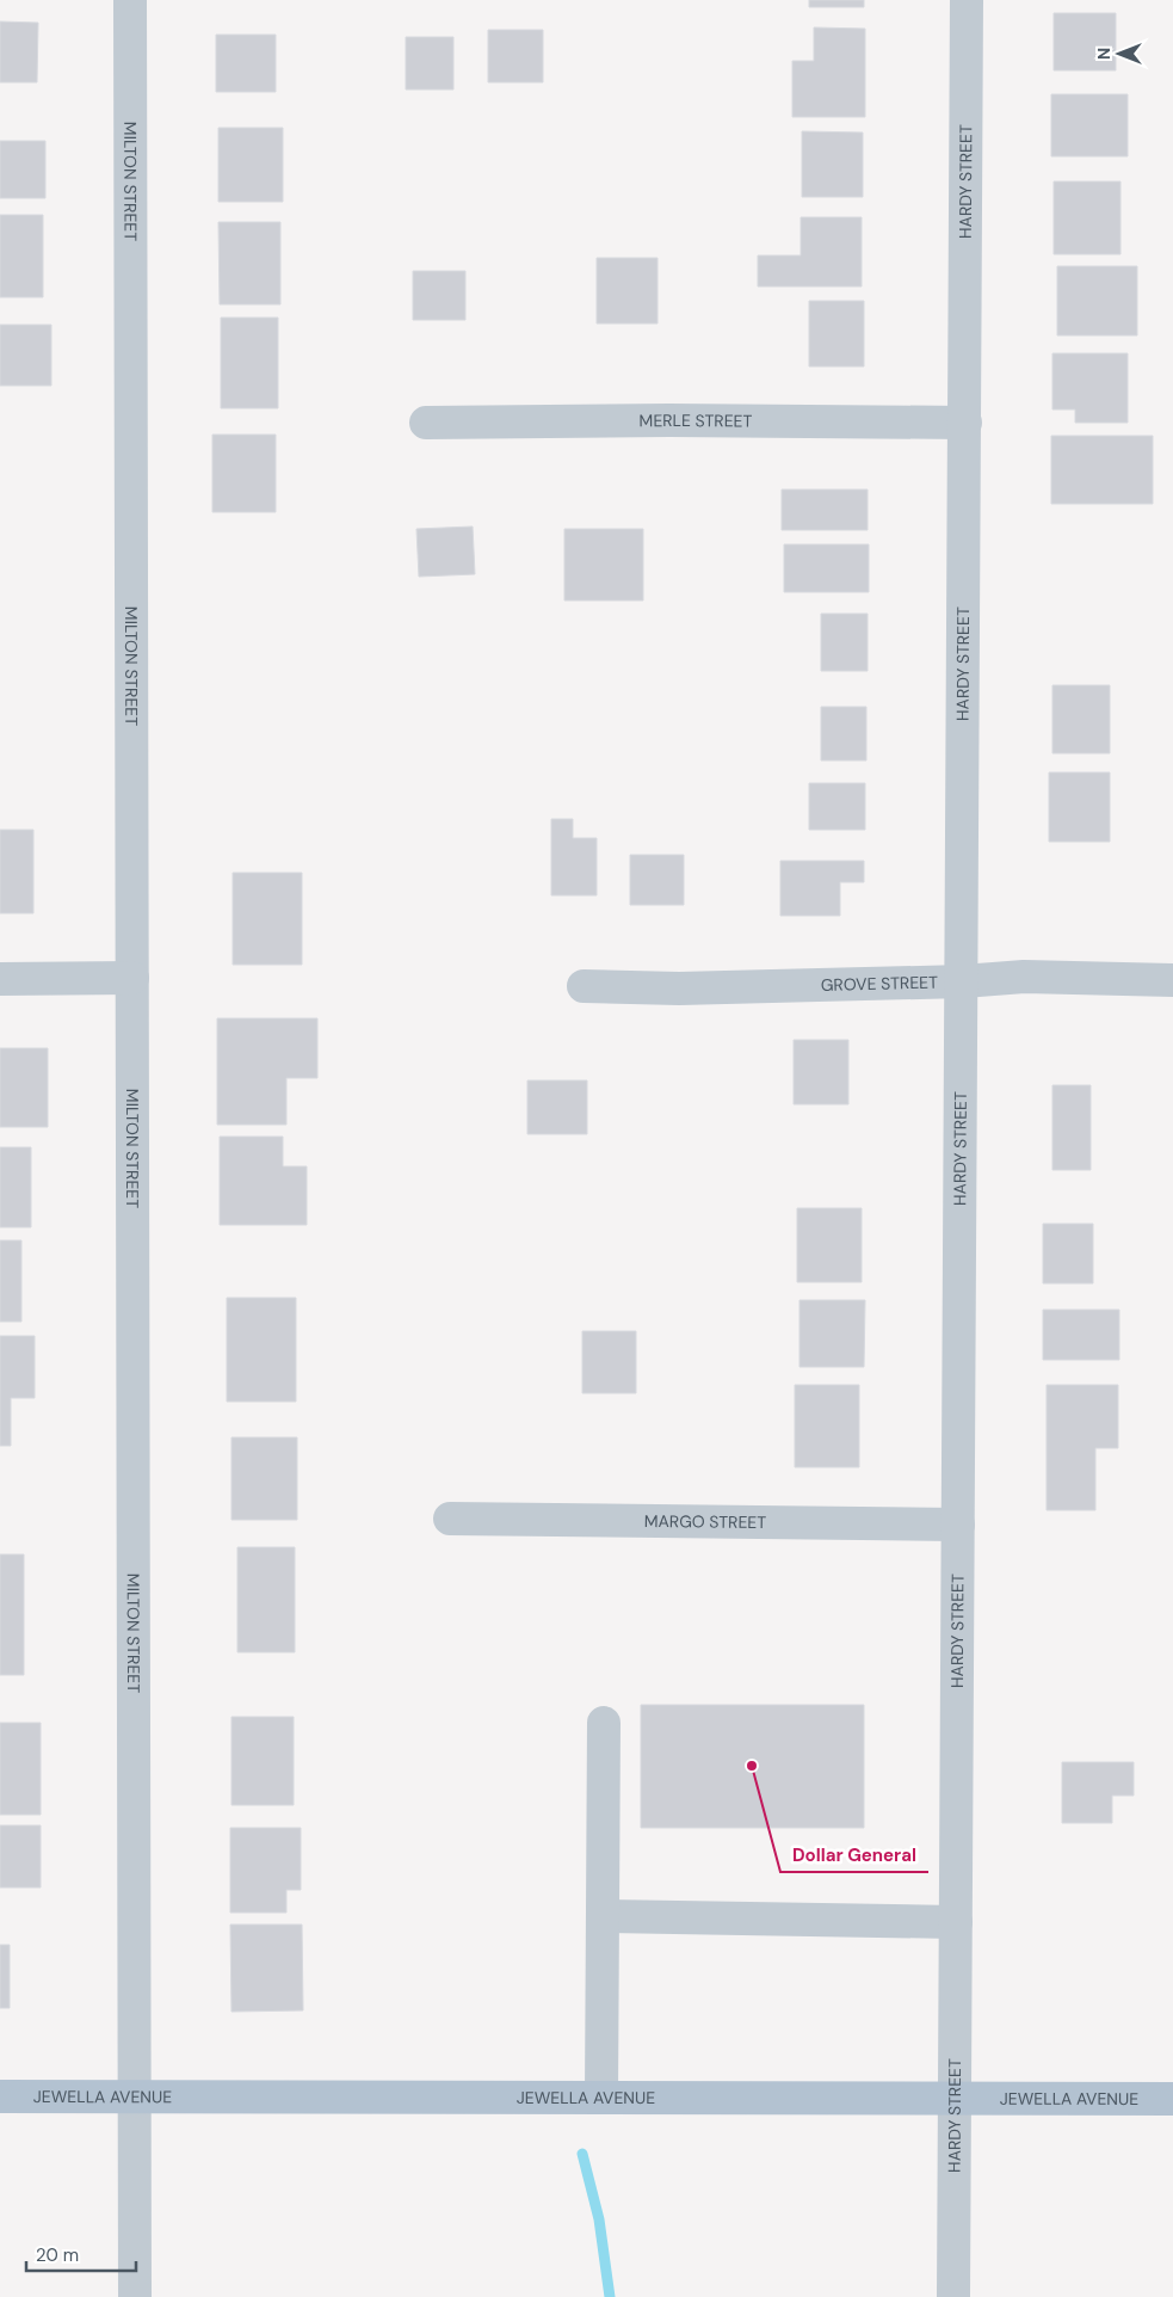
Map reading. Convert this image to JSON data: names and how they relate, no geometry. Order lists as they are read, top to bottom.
{
  "streets": {
    "main road": ["JEWELLA AVENUE"],
    "street": [
      "MILTON STREET",
      "HARDY STREET",
      "MERLE STREET",
      "GROVE STREET",
      "MARGO STREET"
    ]
  },
  "crossings": [
    ["MILTON STREET", "JEWELLA AVENUE"],
    ["HARDY STREET", "MERLE STREET"],
    ["HARDY STREET", "GROVE STREET"],
    ["HARDY STREET", "MARGO STREET"],
    ["HARDY STREET", "JEWELLA AVENUE"]
  ],
  "places": ["Dollar General"],
  "scale_bar": "20 m",
  "north": "left"
}
